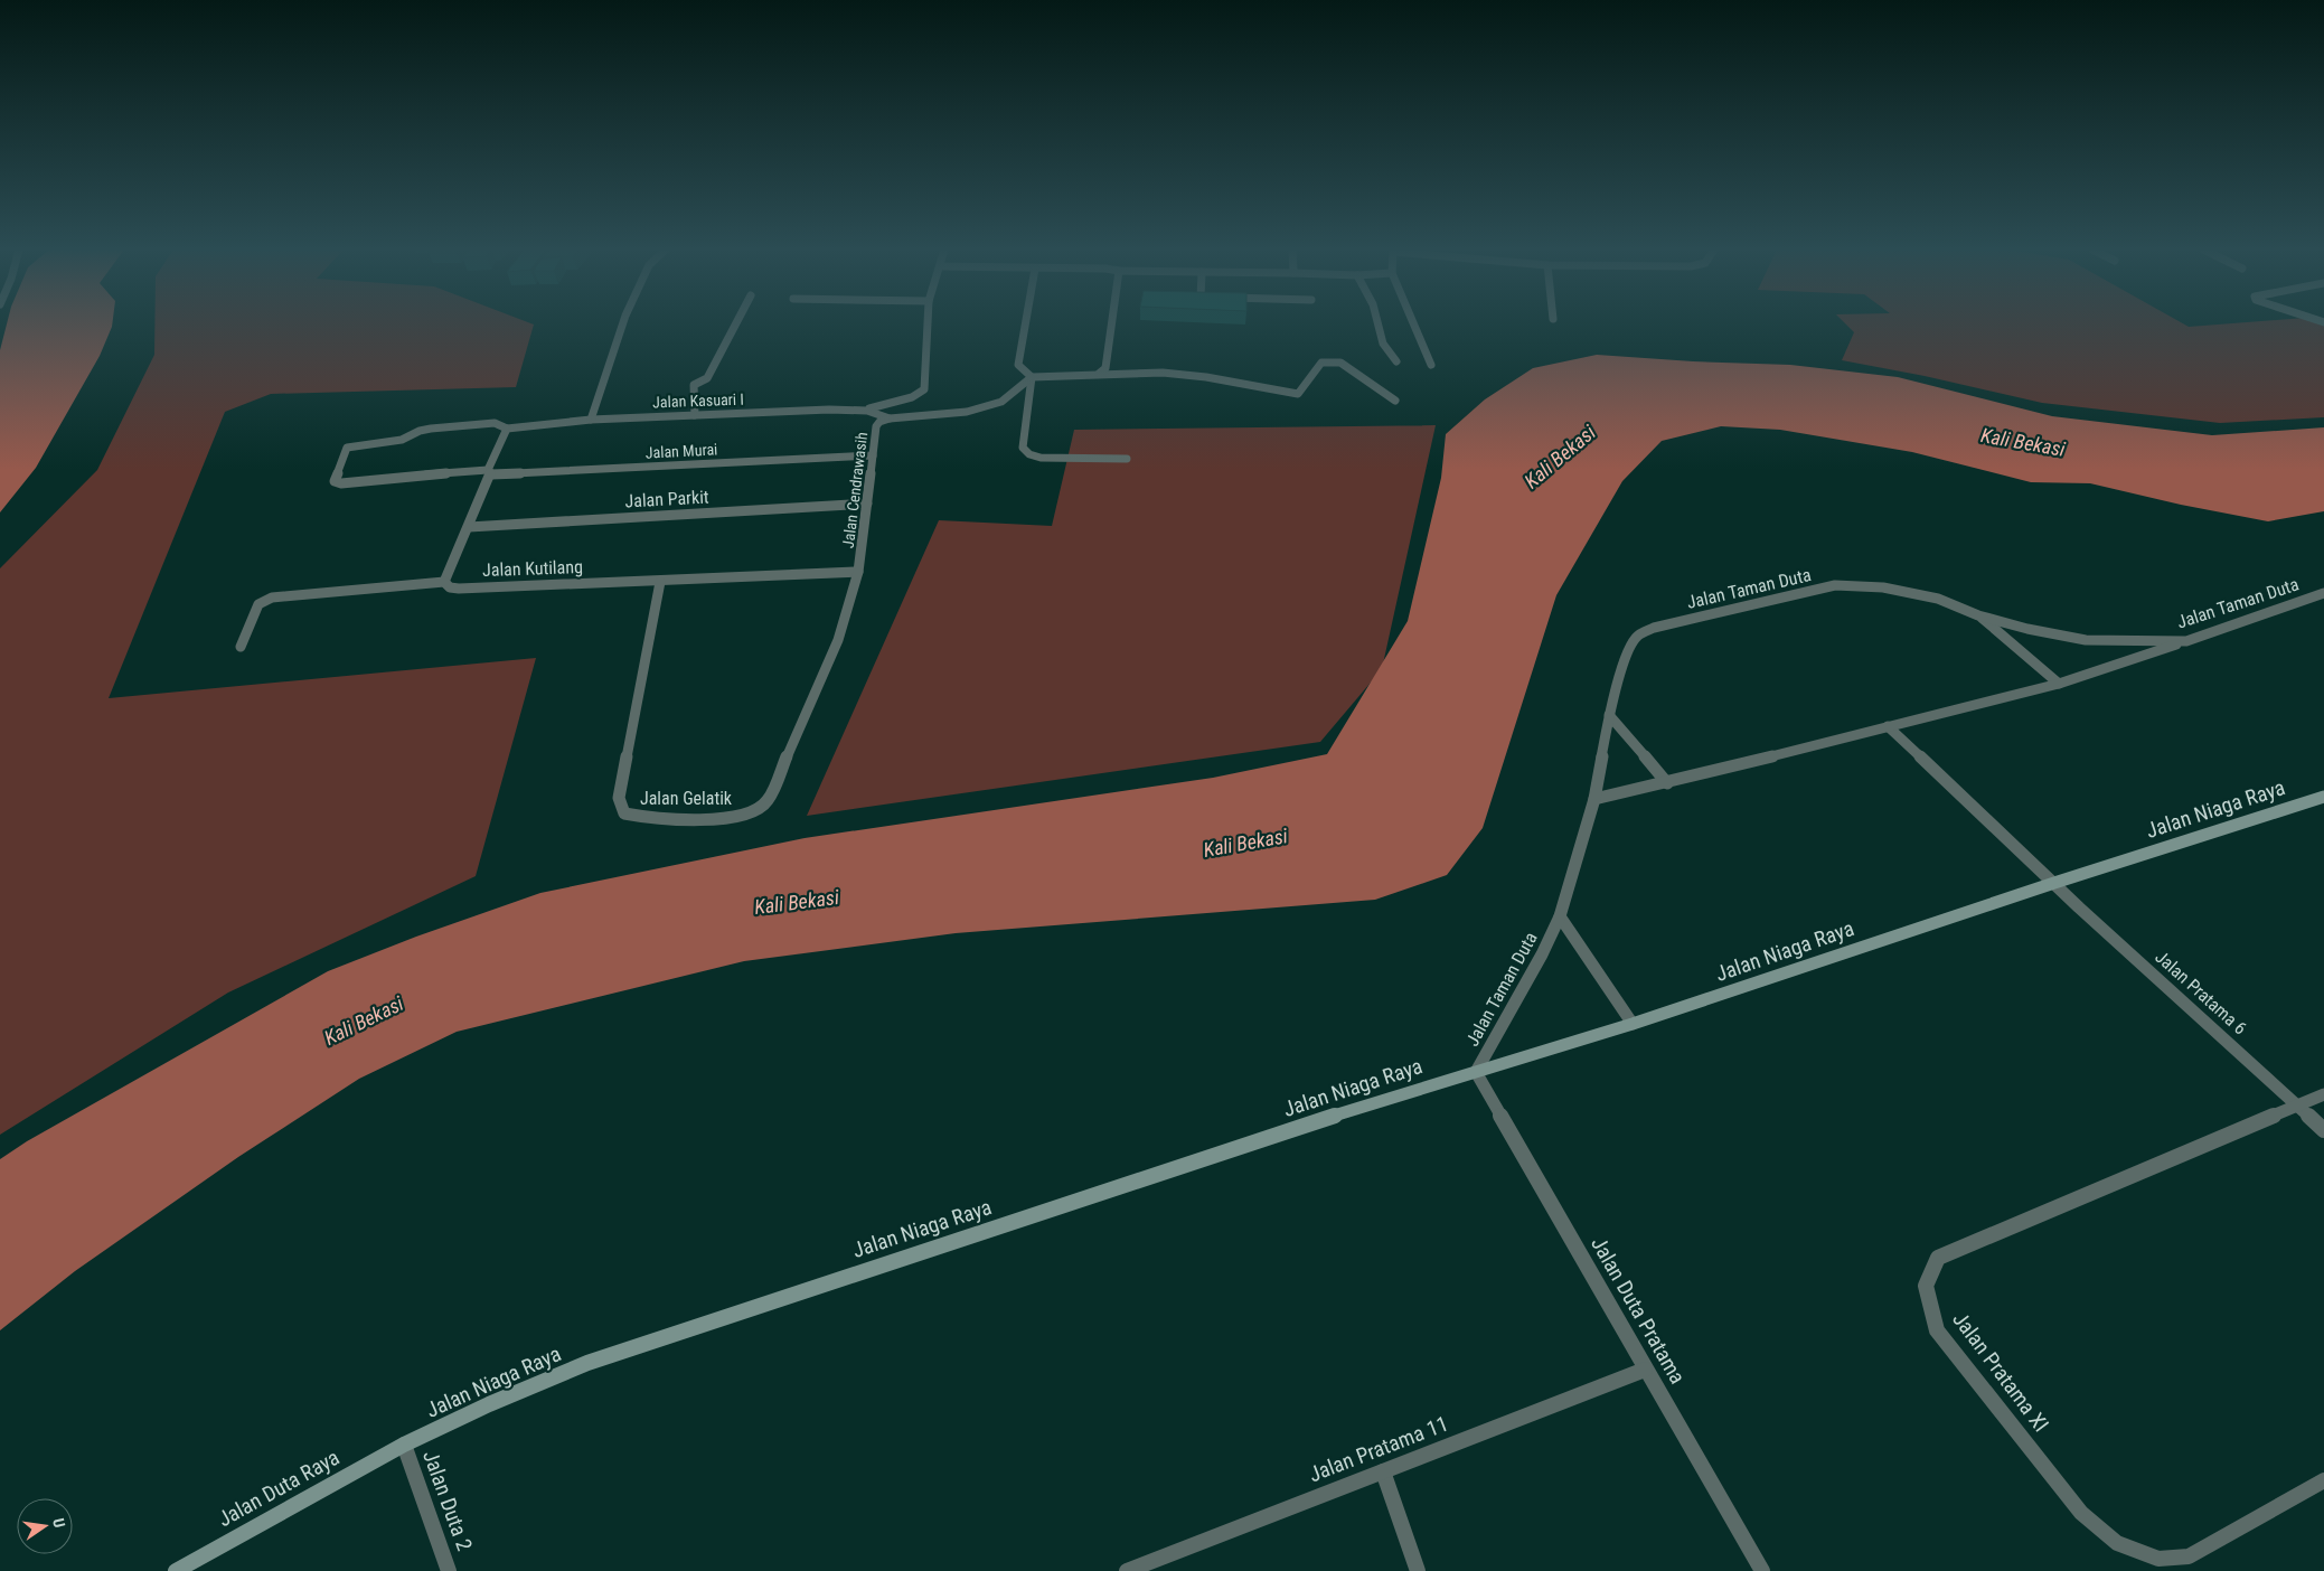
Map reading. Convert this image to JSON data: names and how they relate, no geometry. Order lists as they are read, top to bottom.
{
  "streets": {
    "street": [
      "Jalan Kasuari I",
      "Jalan Murai",
      "Jalan Cendrawasih",
      "Jalan Parkit",
      "Jalan Kutilang",
      "Jalan Taman Duta",
      "Jalan Gelatik",
      "Jalan Niaga Raya",
      "Jalan Pratama 6",
      "Jalan Duta Pratama",
      "Jalan Pratama XI",
      "Jalan Pratama 11",
      "Jalan Duta Raya",
      "Jalan Duta 2"
    ]
  },
  "crossings": [
    ["Jalan Kasuari I", "Jalan Murai"],
    ["Jalan Kasuari I", "Jalan Cendrawasih"],
    ["Jalan Murai", "Jalan Cendrawasih"],
    ["Jalan Cendrawasih", "Jalan Parkit"],
    ["Jalan Cendrawasih", "Jalan Kutilang"],
    ["Jalan Cendrawasih", "Jalan Gelatik"],
    ["Jalan Kutilang", "Jalan Gelatik"],
    ["Jalan Taman Duta", "Jalan Niaga Raya"],
    ["Jalan Taman Duta", "Jalan Duta Pratama"],
    ["Jalan Niaga Raya", "Jalan Pratama 6"],
    ["Jalan Niaga Raya", "Jalan Duta Pratama"],
    ["Jalan Niaga Raya", "Jalan Duta Raya"],
    ["Jalan Niaga Raya", "Jalan Duta 2"],
    ["Jalan Pratama 6", "Jalan Pratama XI"],
    ["Jalan Duta Pratama", "Jalan Pratama 11"],
    ["Jalan Duta Raya", "Jalan Duta 2"]
  ],
  "water": ["Kali Bekasi"],
  "north": "right"
}
